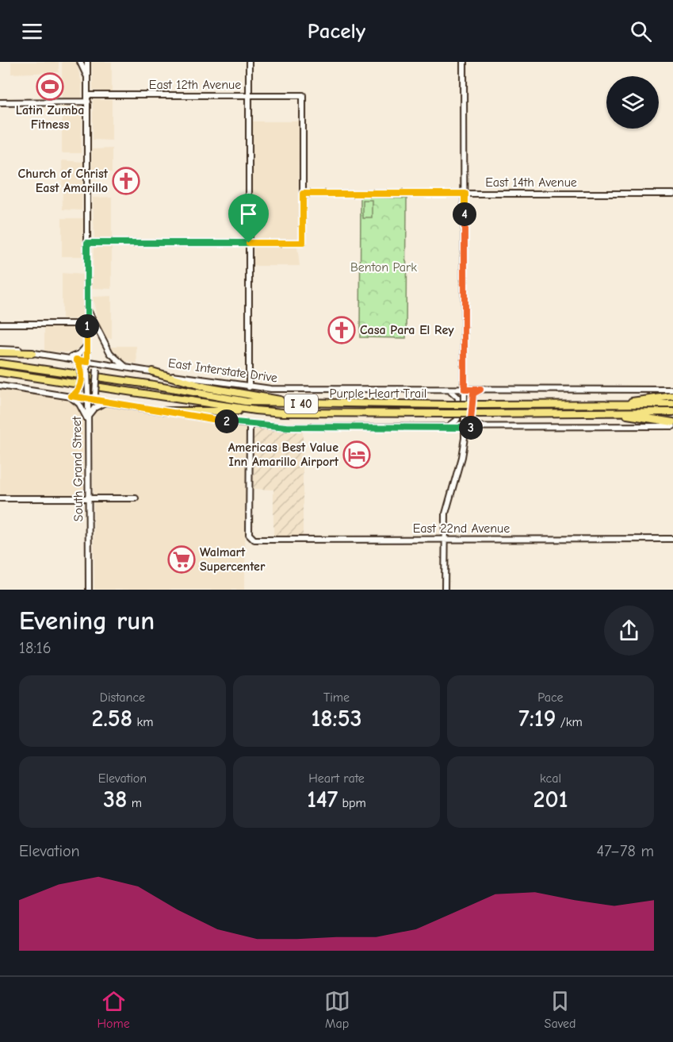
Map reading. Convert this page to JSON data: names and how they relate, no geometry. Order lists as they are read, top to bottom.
{
  "streets": {
    "highway": ["Purple Heart Trail", "I 40"],
    "main road": [
      "East 12th Avenue",
      "East 14th Avenue",
      "East Interstate Drive",
      "South Grand Street",
      "East 22nd Avenue"
    ]
  },
  "crossings": [
    ["East 12th Avenue", "East 14th Avenue"],
    ["East 12th Avenue", "South Grand Street"],
    ["East Interstate Drive", "South Grand Street"]
  ],
  "parks": ["Benton Park"],
  "places": {
    "sports": ["Latin Zumba Fitness"],
    "church": ["Church of Christ East Amarillo", "Casa Para El Rey"],
    "hotel": ["Americas Best Value Inn Amarillo Airport"],
    "supermarket": ["Walmart Supercenter"]
  },
  "page": {
    "header": "Pacely",
    "pins": [
      "4",
      "1",
      "2",
      "3"
    ],
    "heading": ["Evening run", "18:16"],
    "stats": [
      ["Distance", "2.58 km"],
      ["Time", "18:53"],
      ["Pace", "7:19 /km"],
      ["Elevation", "38 m"],
      ["Heart rate", "147 bpm"],
      ["kcal", "201"]
    ],
    "chart": ["Elevation", "47–78 m"],
    "tabs": ["Home", "Map", "Saved"]
  }
}
